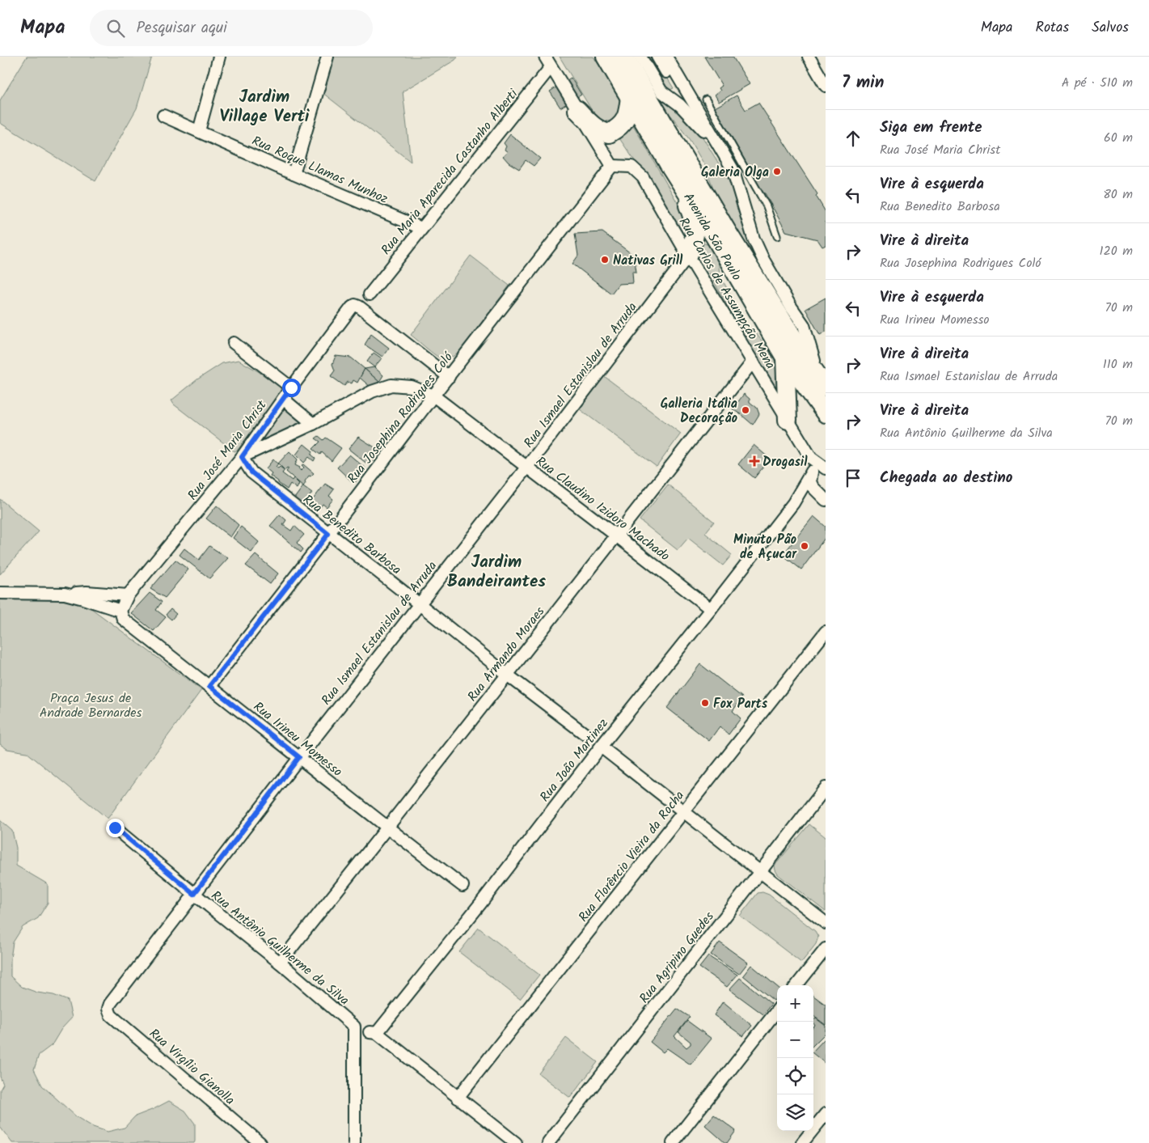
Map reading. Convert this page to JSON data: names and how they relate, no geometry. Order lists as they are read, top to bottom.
{
  "streets": {
    "main road": ["Avenida São Paulo"],
    "street": [
      "Rua Roque Llamas Munhoz",
      "Rua Maria Aparecida Castanho Alberti",
      "Rua Carlos de Assumpção Mena",
      "Rua Ismael Estanislau de Arruda",
      "Rua Josephina Rodrigues Coló",
      "Rua José Maria Christ",
      "Rua Claudino Izidoro Machado",
      "Rua Benedito Barbosa",
      "Rua Armando Moraes",
      "Rua Irineu Momesso",
      "Rua João Martinez",
      "Rua Florêncio Vieira da Rocha",
      "Rua Antônio Guilherme da Silva",
      "Rua Agripino Guedes",
      "Rua Virgílio Gianolla"
    ]
  },
  "crossings": [
    ["Rua Roque Llamas Munhoz", "Rua Maria Aparecida Castanho Alberti"],
    ["Rua Carlos de Assumpção Mena", "Rua Ismael Estanislau de Arruda"],
    ["Rua Carlos de Assumpção Mena", "Rua Josephina Rodrigues Coló"],
    ["Rua Carlos de Assumpção Mena", "Rua Armando Moraes"],
    ["Rua Ismael Estanislau de Arruda", "Rua Claudino Izidoro Machado"],
    ["Rua Ismael Estanislau de Arruda", "Rua Benedito Barbosa"],
    ["Rua Ismael Estanislau de Arruda", "Rua Irineu Momesso"],
    ["Rua Ismael Estanislau de Arruda", "Rua Antônio Guilherme da Silva"],
    ["Rua Ismael Estanislau de Arruda", "Rua Virgílio Gianolla"],
    ["Rua Josephina Rodrigues Coló", "Rua José Maria Christ"],
    ["Rua Josephina Rodrigues Coló", "Rua Claudino Izidoro Machado"],
    ["Rua Josephina Rodrigues Coló", "Rua Benedito Barbosa"],
    ["Rua Josephina Rodrigues Coló", "Rua Irineu Momesso"],
    ["Rua José Maria Christ", "Rua Claudino Izidoro Machado"],
    ["Rua José Maria Christ", "Rua Benedito Barbosa"],
    ["Rua José Maria Christ", "Rua Irineu Momesso"],
    ["Rua Claudino Izidoro Machado", "Rua Benedito Barbosa"],
    ["Rua Claudino Izidoro Machado", "Rua Armando Moraes"],
    ["Rua Claudino Izidoro Machado", "Rua João Martinez"],
    ["Rua Benedito Barbosa", "Rua Armando Moraes"],
    ["Rua Armando Moraes", "Rua Irineu Momesso"],
    ["Rua Armando Moraes", "Rua Antônio Guilherme da Silva"],
    ["Rua João Martinez", "Rua Florêncio Vieira da Rocha"]
  ],
  "districts": ["Jardim Village Verti", "Jardim Bandeirantes"],
  "parks": ["Praça Jesus de Andrade Bernardes"],
  "places": {
    "other": [
      "Galeria Olga",
      "Nativas Grill",
      "Galleria Itália Decoração",
      "Minuto Pão de Açucar",
      "Fox Parts"
    ],
    "health": ["Drogasil"]
  },
  "page": {
    "header": "Mapa",
    "search": "Pesquisar aqui",
    "nav": ["Mapa", "Rotas", "Salvos"],
    "heading": ["7 min", "A pé · 510 m"],
    "list": [
      ["Siga em frente", "Rua José Maria Christ", "60 m"],
      ["Vire à esquerda", "Rua Benedito Barbosa", "80 m"],
      ["Vire à direita", "Rua Josephina Rodrigues Coló", "120 m"],
      ["Vire à esquerda", "Rua Irineu Momesso", "70 m"],
      ["Vire à direita", "Rua Ismael Estanislau de Arruda", "110 m"],
      ["Vire à direita", "Rua Antônio Guilherme da Silva", "70 m"],
      "Chegada ao destino"
    ],
    "map_buttons": ["+", "−"]
  }
}
